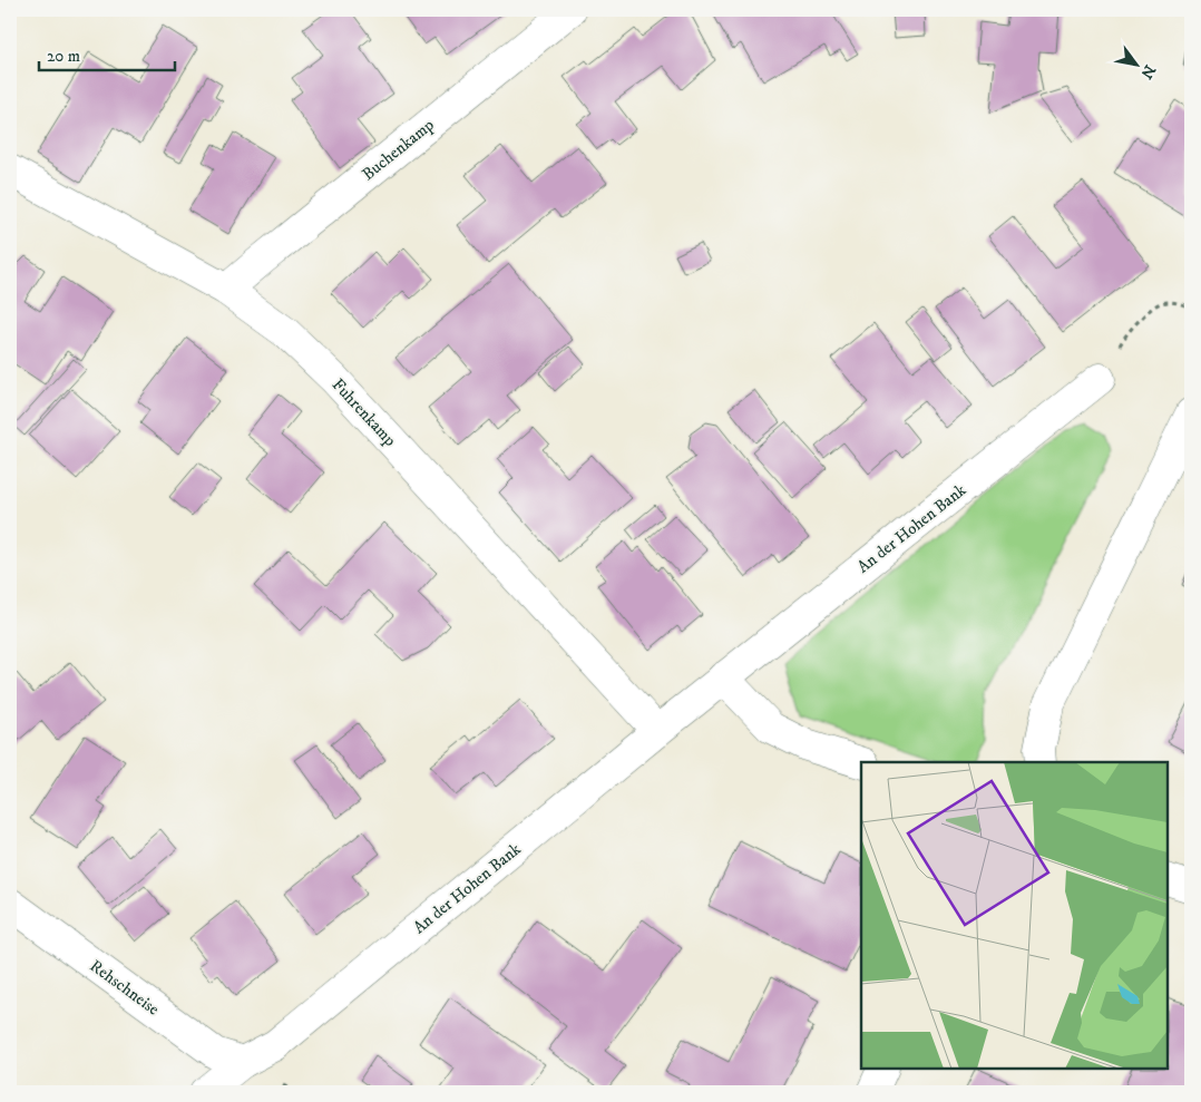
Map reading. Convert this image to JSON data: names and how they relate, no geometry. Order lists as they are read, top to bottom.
{
  "streets": {
    "street": [
      "Buchenkamp",
      "Fuhrenkamp",
      "An der Hohen Bank",
      "Rehschneise"
    ]
  },
  "crossings": [
    ["Buchenkamp", "Fuhrenkamp"],
    ["Fuhrenkamp", "An der Hohen Bank"],
    ["An der Hohen Bank", "Rehschneise"]
  ],
  "scale_bar": "20 m",
  "north": "bottom right"
}
